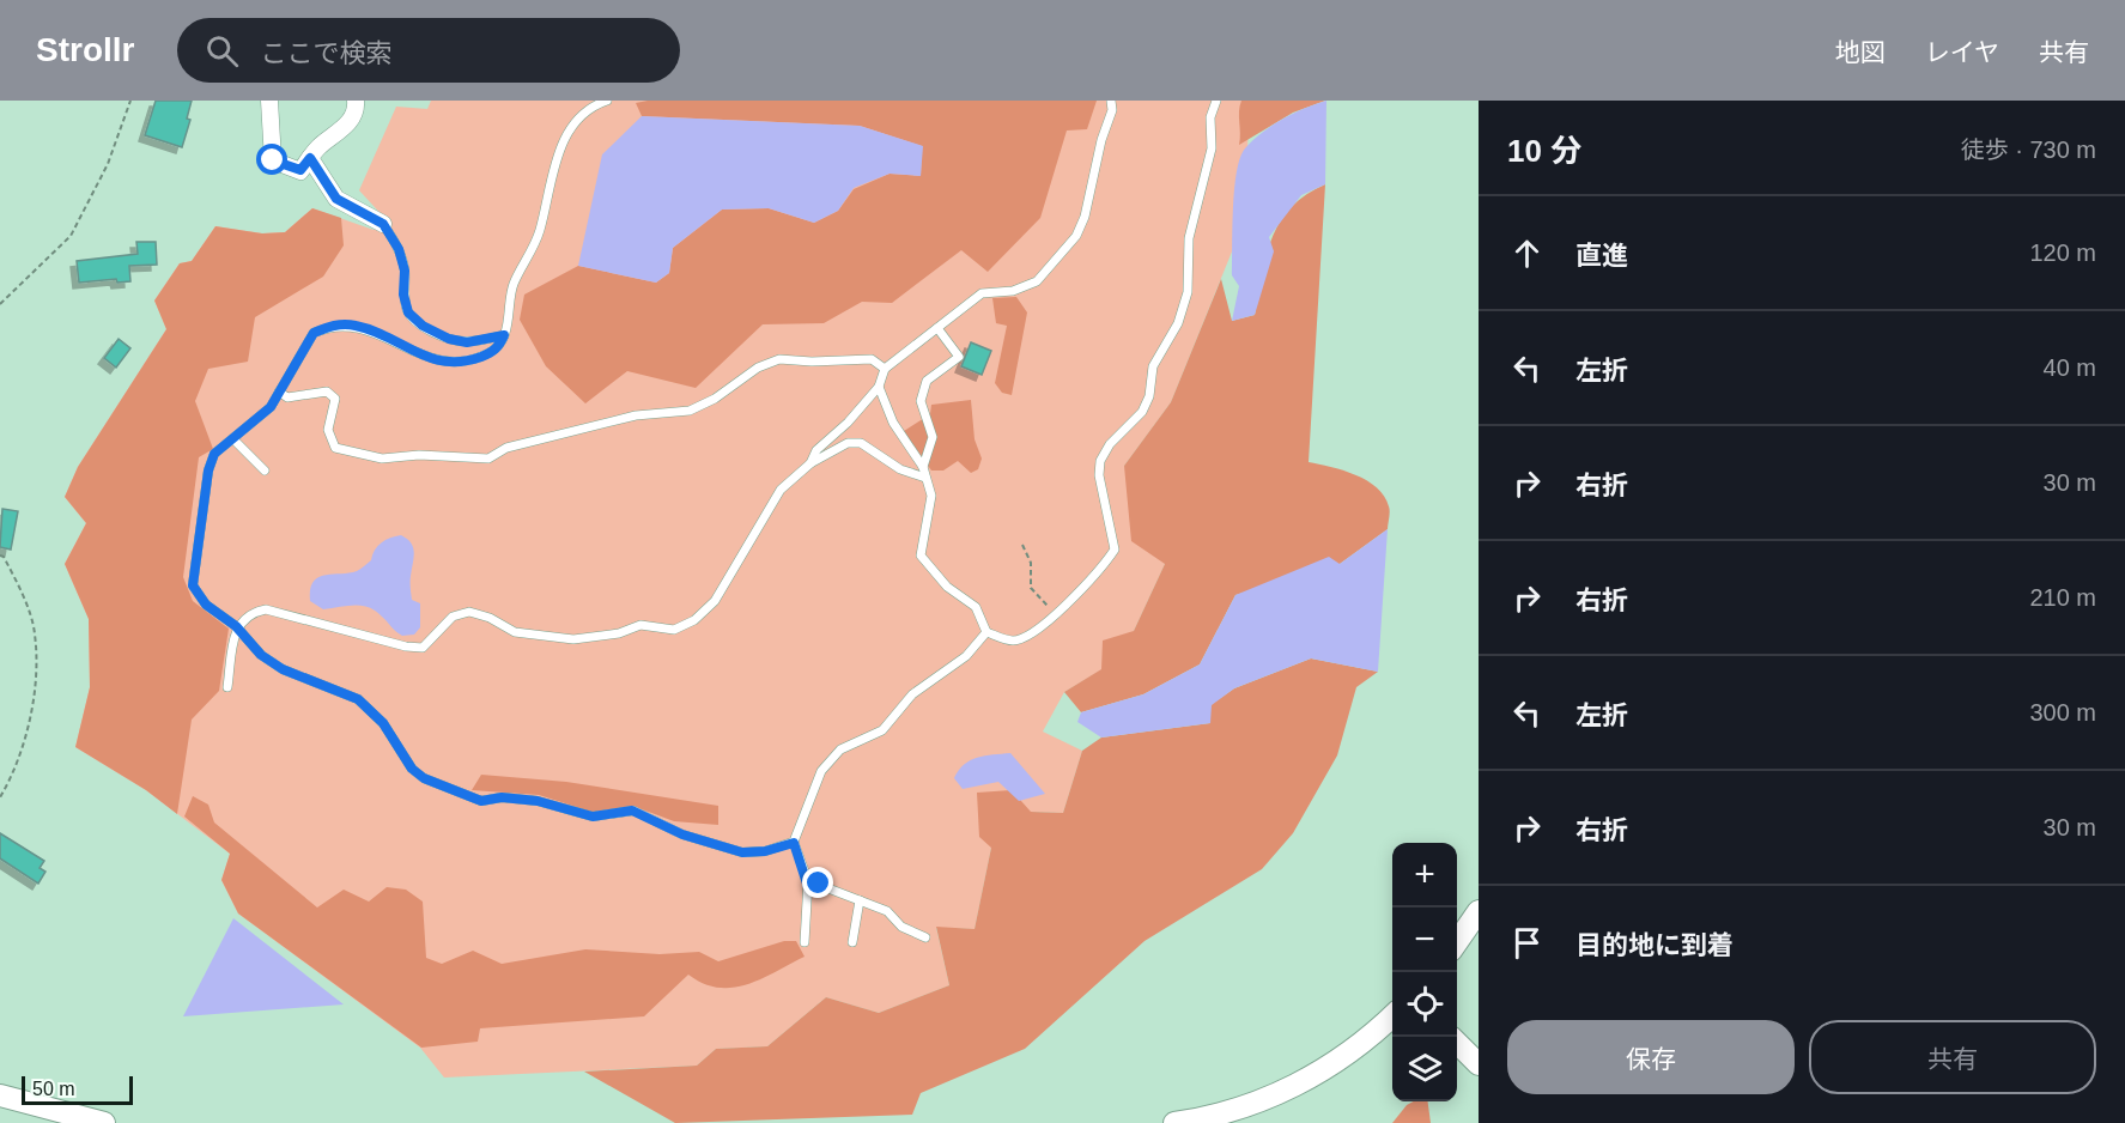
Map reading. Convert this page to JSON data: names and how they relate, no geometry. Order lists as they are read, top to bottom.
{
  "scale_bar": "50 m",
  "page": {
    "header": "Strollr",
    "search": "ここで検索",
    "nav": ["地図", "レイヤ", "共有"],
    "heading": ["10 分", "徒歩 · 730 m"],
    "list": [
      ["直進", "120 m"],
      ["左折", "40 m"],
      ["右折", "30 m"],
      ["右折", "210 m"],
      ["左折", "300 m"],
      ["右折", "30 m"],
      "目的地に到着"
    ],
    "map_buttons": ["+", "−"],
    "buttons": ["保存", "共有"],
    "scale": "50 m"
  }
}
